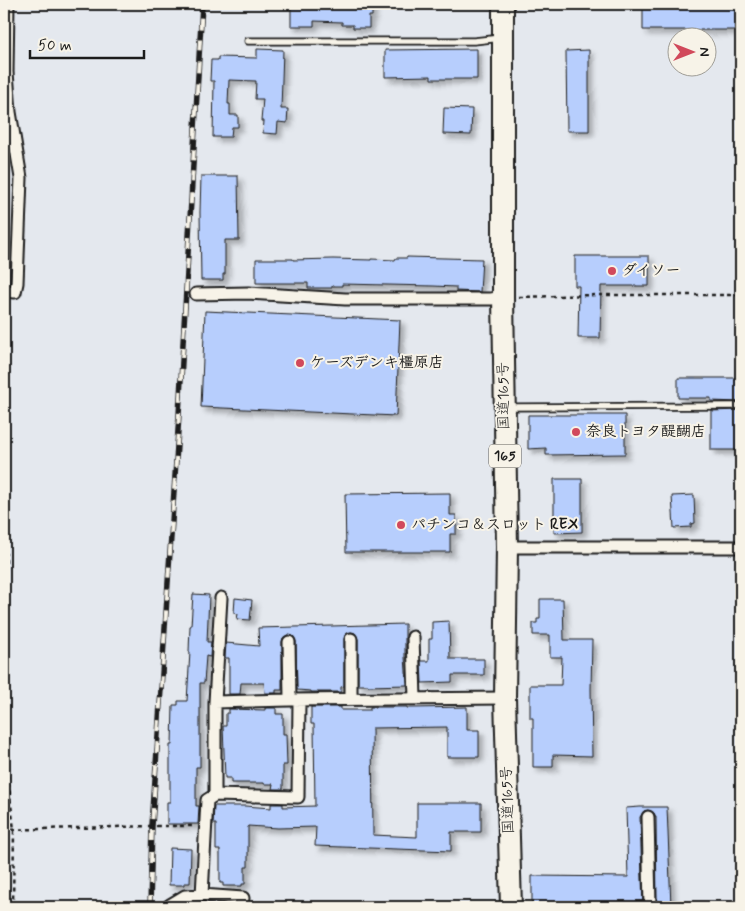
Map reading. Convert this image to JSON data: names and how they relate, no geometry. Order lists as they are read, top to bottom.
{
  "streets": {
    "highway": ["国道165号", "165"]
  },
  "places": [
    "ダイソー",
    "ケーズデンキ橿原店",
    "奈良トヨタ醍醐店",
    "パチンコ＆スロット REX"
  ],
  "scale_bar": "50 m",
  "north": "right"
}
